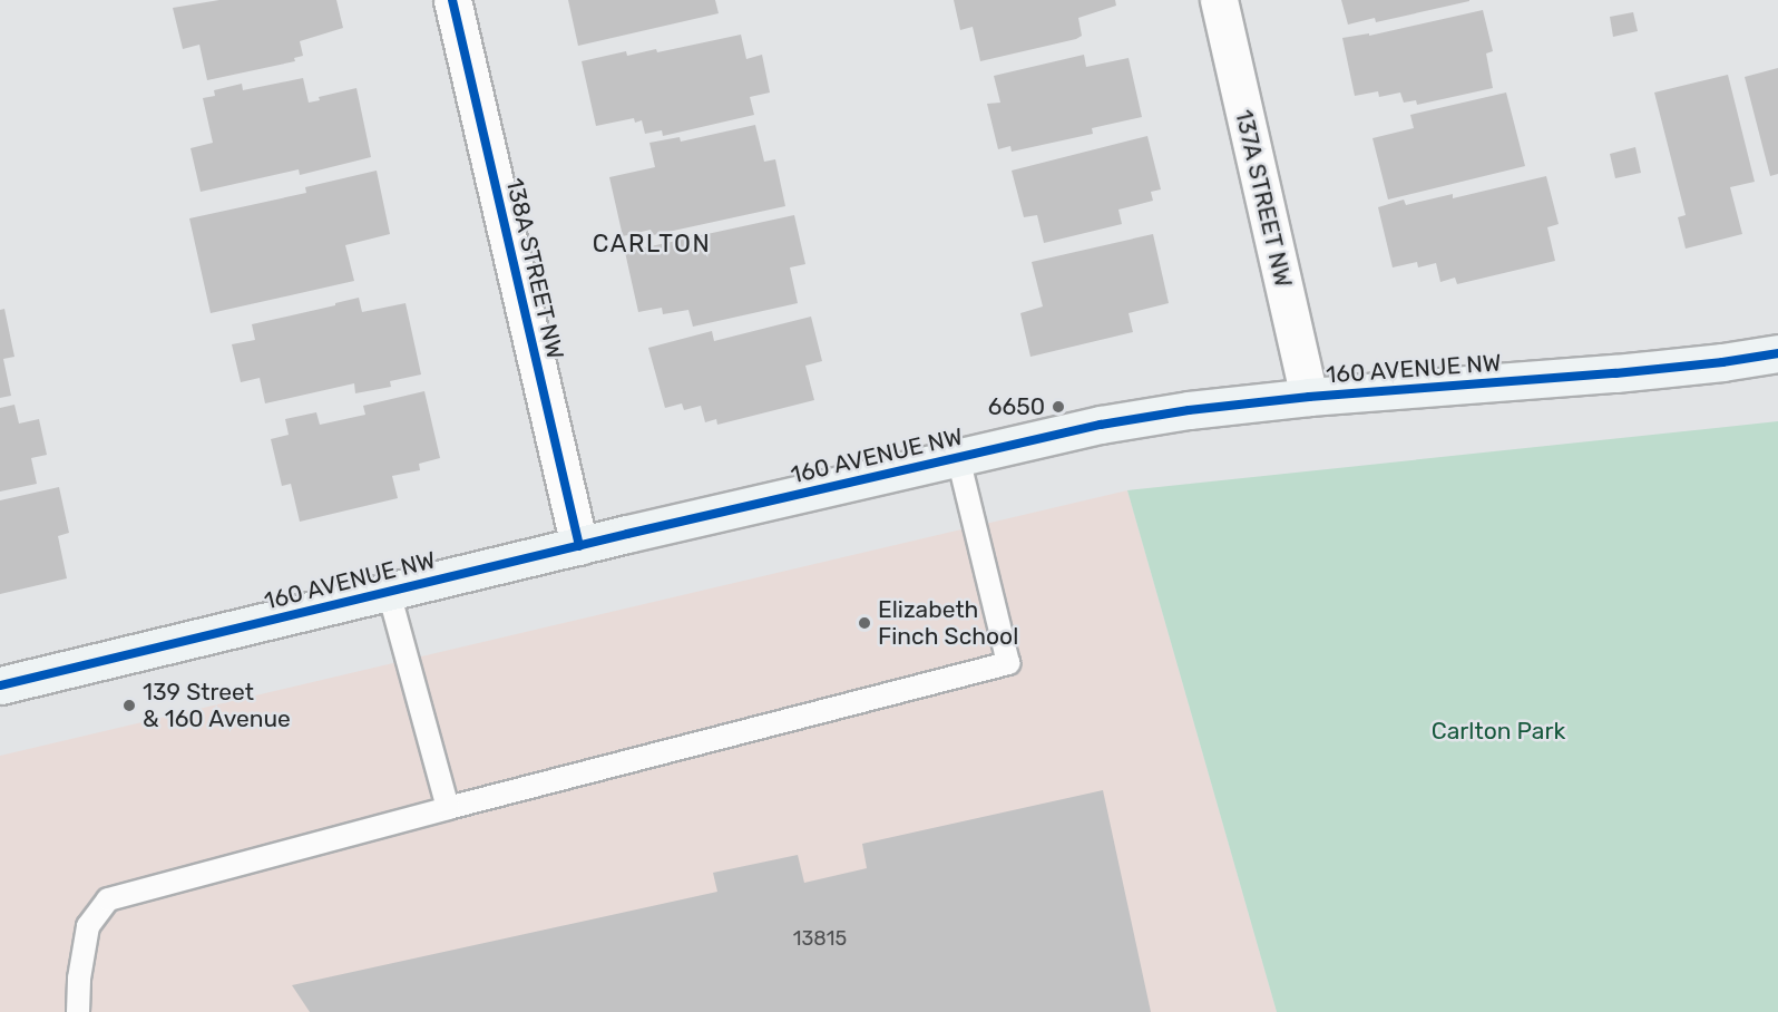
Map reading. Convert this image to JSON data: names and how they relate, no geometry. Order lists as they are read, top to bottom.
{
  "streets": {
    "street": ["137A STREET NW", "138A STREET NW", "160 AVENUE NW"]
  },
  "crossings": [
    ["137A STREET NW", "160 AVENUE NW"],
    ["138A STREET NW", "160 AVENUE NW"]
  ],
  "districts": ["CARLTON"],
  "parks": ["Carlton Park"],
  "places": ["6650", "Elizabeth Finch School", "139 Street & 160 Avenue"],
  "house_numbers": ["13815"]
}
